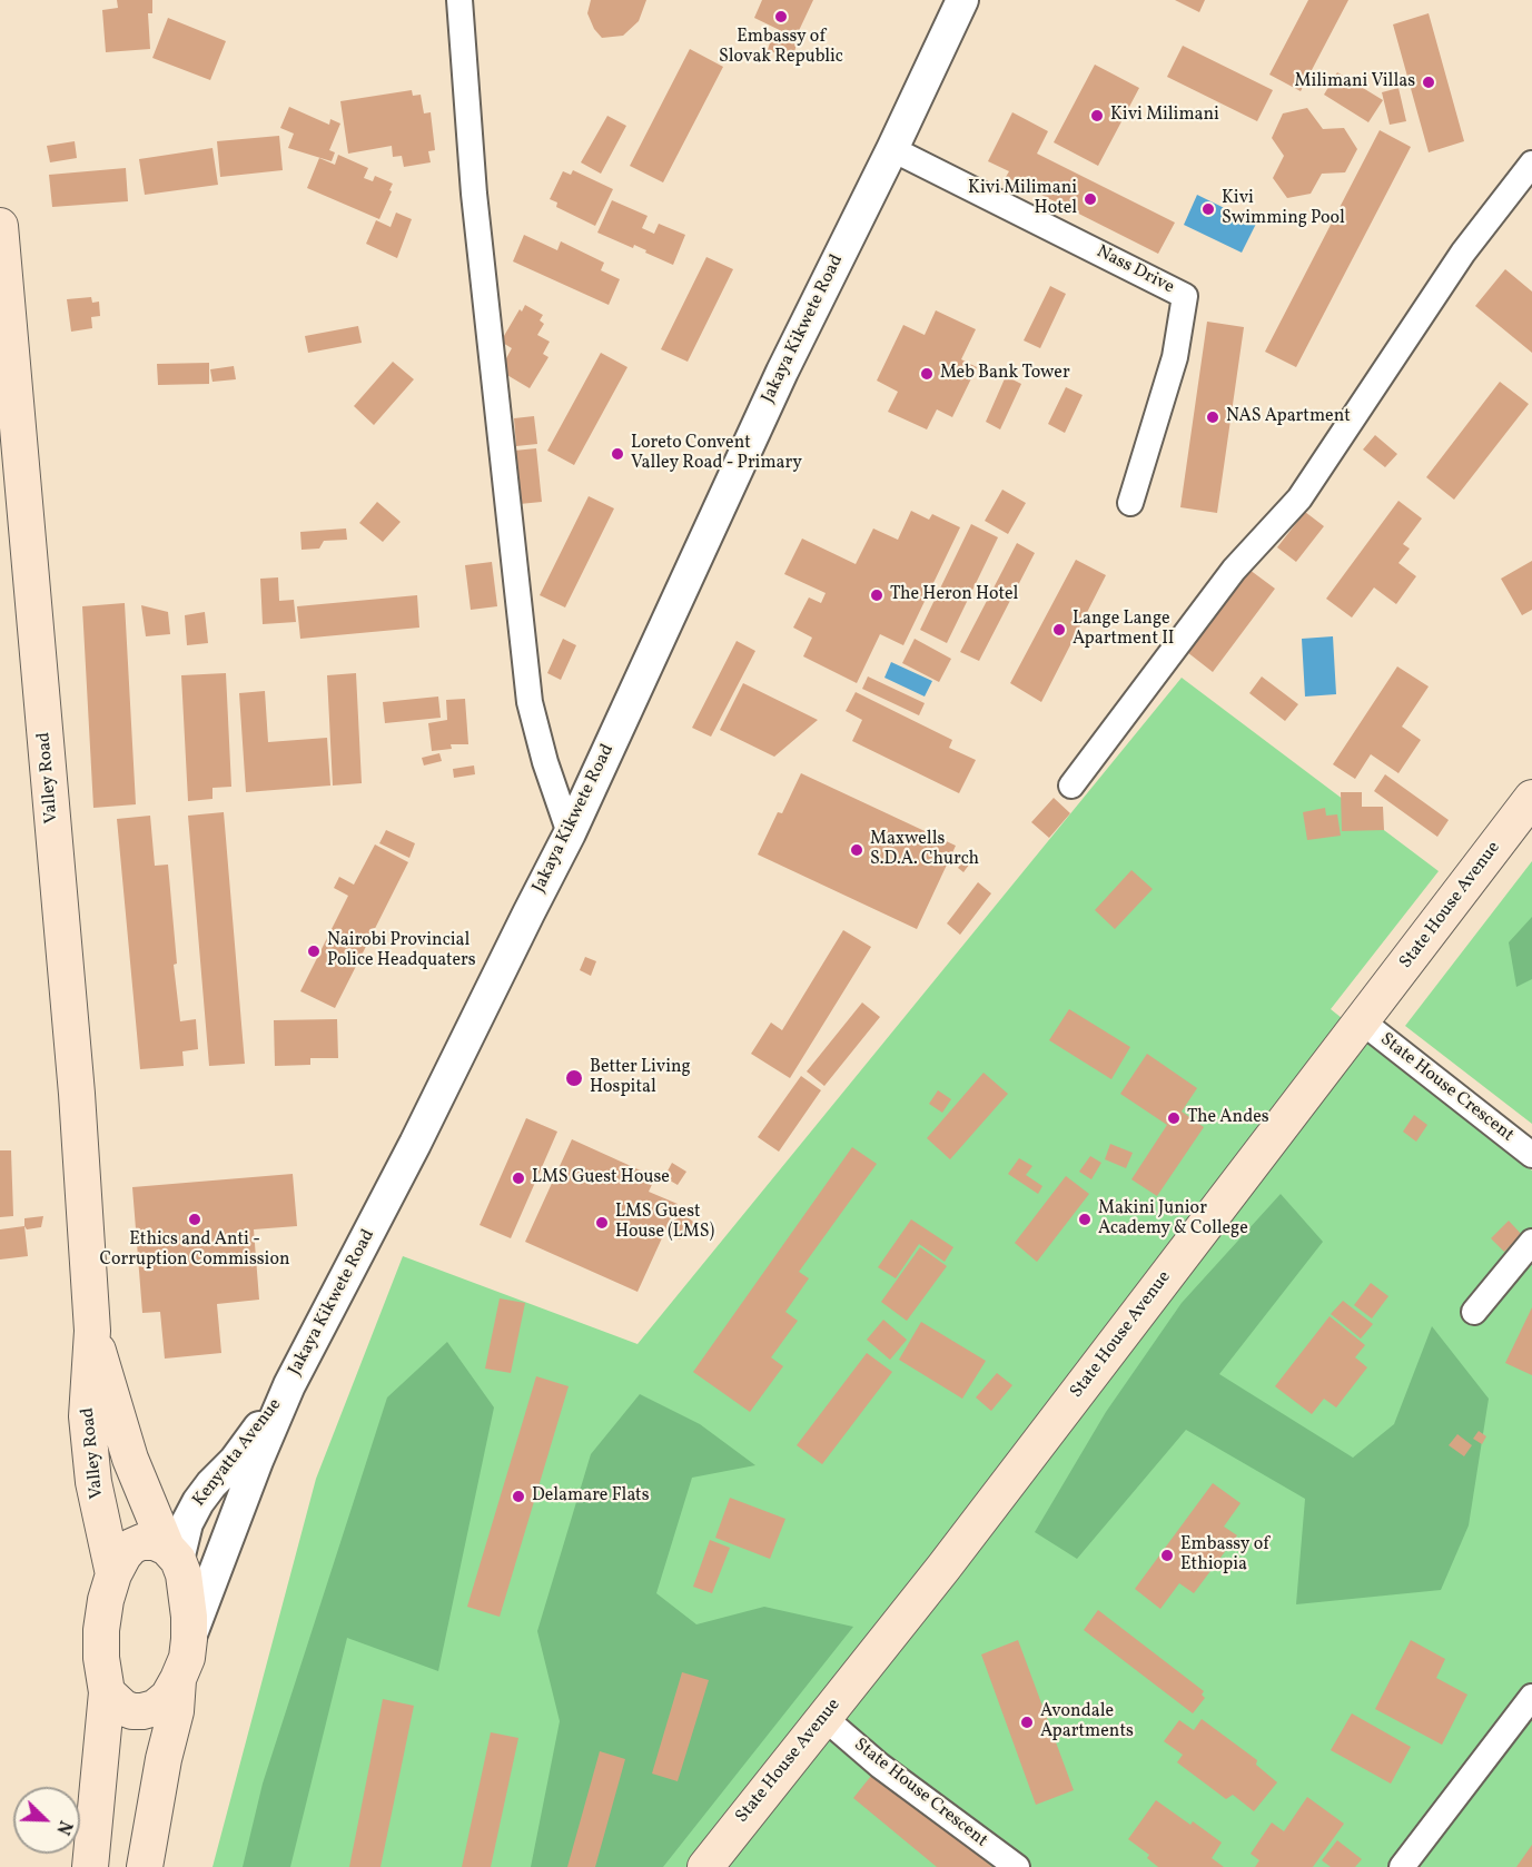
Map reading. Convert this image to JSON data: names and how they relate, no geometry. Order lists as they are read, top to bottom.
{
  "streets": {
    "main road": ["Valley Road", "State House Avenue"],
    "street": [
      "Nass Drive",
      "Jakaya Kikwete Road",
      "State House Crescent",
      "Kenyatta Avenue"
    ]
  },
  "crossings": [
    ["Nass Drive", "Jakaya Kikwete Road"],
    ["Jakaya Kikwete Road", "Valley Road"],
    ["Jakaya Kikwete Road", "Kenyatta Avenue"],
    ["Valley Road", "Kenyatta Avenue"],
    ["State House Avenue", "State House Crescent"]
  ],
  "places": [
    "Embassy of Slovak Republic",
    "Milimani Villas",
    "Kivi Milimani",
    "Kivi Milimani Hotel",
    "Kivi Swimming Pool",
    "Meb Bank Tower",
    "NAS Apartment",
    "Loreto Convent Valley Road - Primary",
    "The Heron Hotel",
    "Lange Lange Apartment II",
    "Maxwells S.D.A. Church",
    "Nairobi Provincial Police Headquaters",
    "Better Living Hospital",
    "The Andes",
    "LMS Guest House",
    "Ethics and Anti - Corruption Commission",
    "Makini Junior Academy & College",
    "LMS Guest House (LMS)",
    "Delamare Flats",
    "Embassy of Ethiopia",
    "Avondale Apartments"
  ],
  "north": "bottom right"
}
